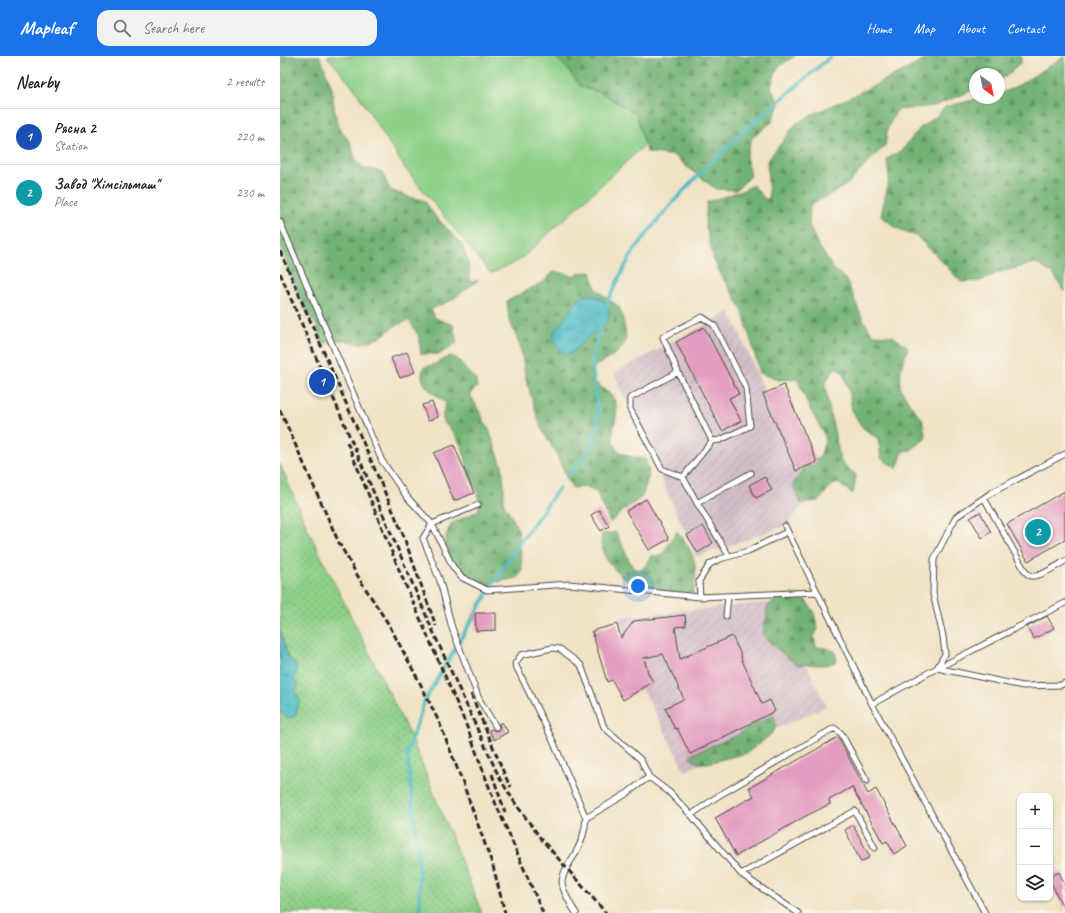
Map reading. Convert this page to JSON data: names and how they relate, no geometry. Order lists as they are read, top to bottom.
{
  "north": "bottom right",
  "page": {
    "header": "Mapleaf",
    "search": "Search here",
    "nav": [
      "Home",
      "Map",
      "About",
      "Contact"
    ],
    "heading": ["Nearby", "2 results"],
    "list": [
      {
        "mark": "1",
        "name": "Рясна 2",
        "note": "Station",
        "value": "220 m"
      },
      {
        "mark": "2",
        "name": "Завод \"Хімсільмаш\"",
        "note": "Place",
        "value": "230 m"
      }
    ],
    "pins": ["1", "2"],
    "map_buttons": ["+", "−"]
  }
}
